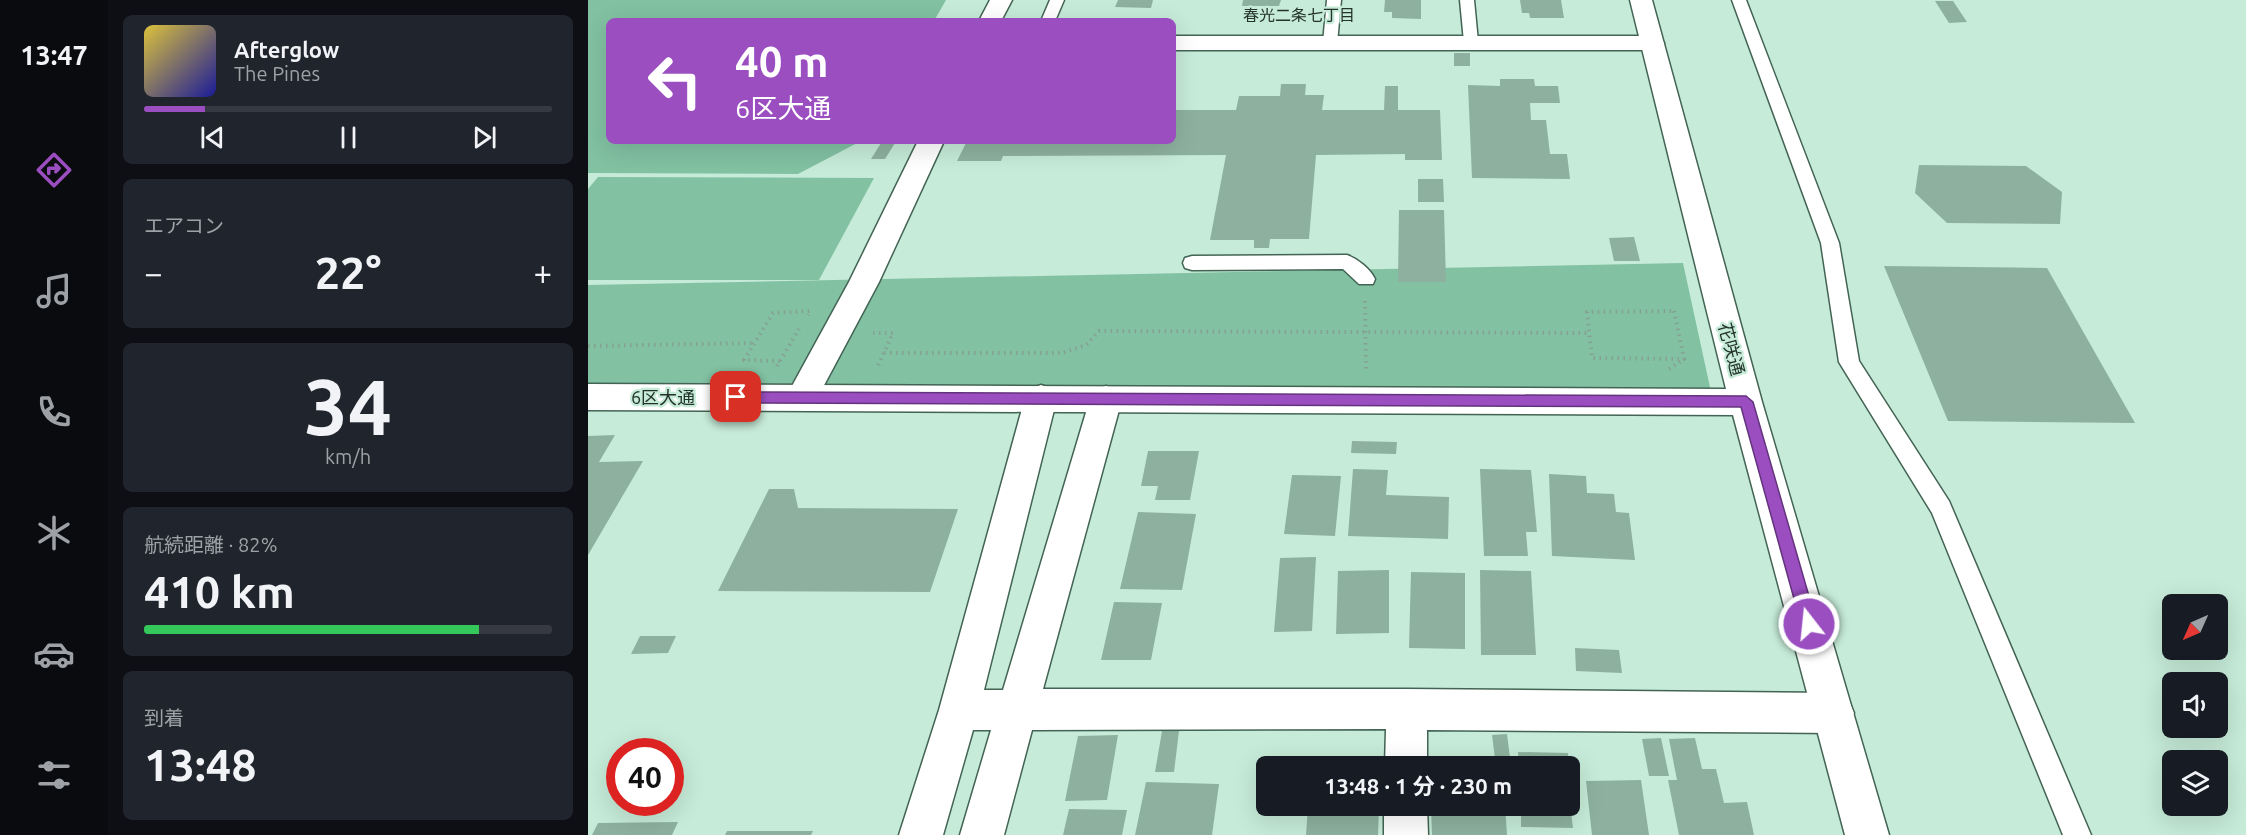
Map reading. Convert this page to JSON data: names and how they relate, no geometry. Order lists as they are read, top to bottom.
{
  "streets": {
    "street": ["花咲通", "6区大通"]
  },
  "crossings": [
    ["花咲通", "6区大通"]
  ],
  "districts": ["春光二条七丁目"],
  "north": "bottom left",
  "page": {
    "tabs": "13:47",
    "turn": ["40 m", "6区大通"],
    "song": ["Afterglow", "The Pines"],
    "tile": [
      "エアコン",
      ["34", "km/h"],
      ["航続距離 · 82%", "410 km"],
      ["到着", "13:48"]
    ],
    "heat": ["−", "22°", "+"],
    "limit": "40",
    "trip": "13:48 · 1 分 · 230 m"
  }
}
